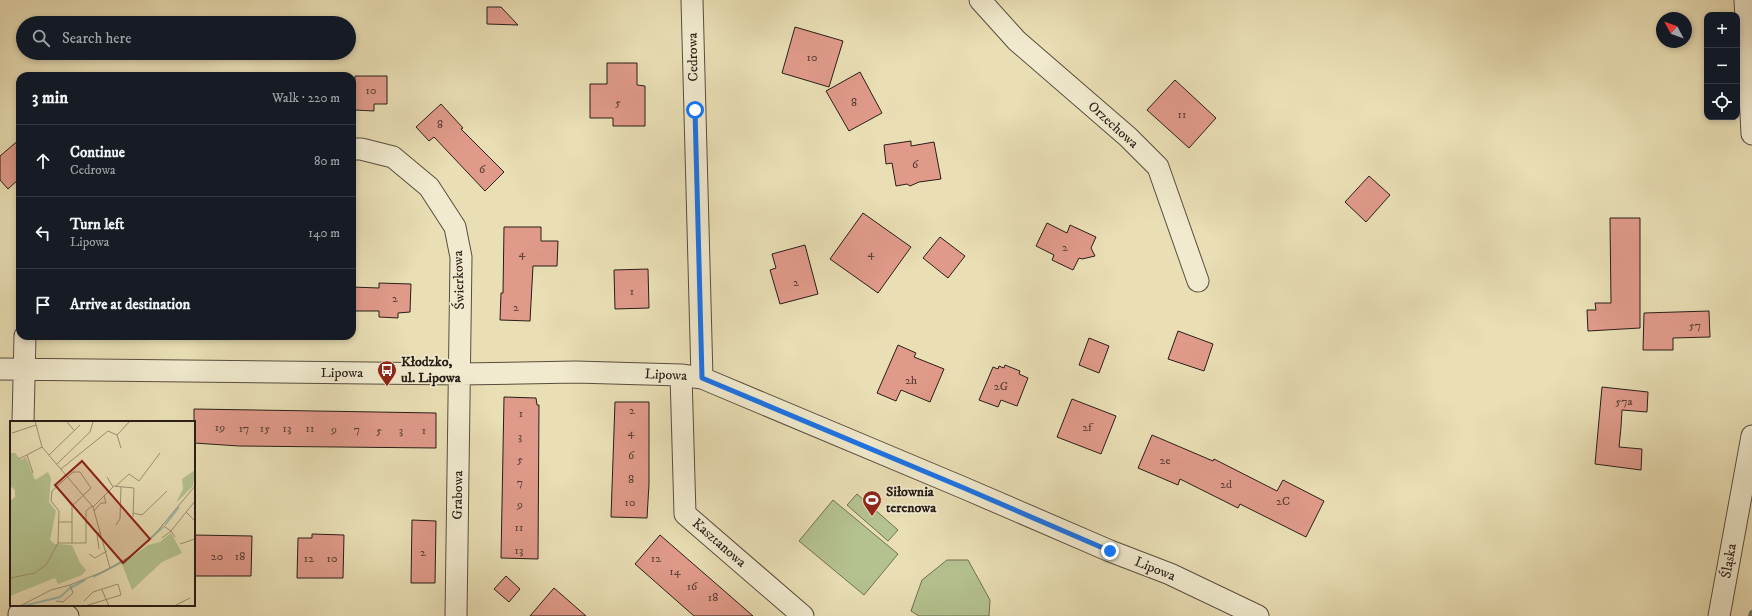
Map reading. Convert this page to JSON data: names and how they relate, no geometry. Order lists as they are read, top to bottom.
{
  "streets": {
    "street": [
      "Cedrowa",
      "Orzechowa",
      "Świerkowa",
      "Lipowa",
      "Grabowa",
      "Kasztanowa",
      "Śląska"
    ]
  },
  "crossings": [
    ["Cedrowa", "Lipowa"],
    ["Świerkowa", "Lipowa"],
    ["Świerkowa", "Grabowa"],
    ["Lipowa", "Grabowa"],
    ["Lipowa", "Kasztanowa"]
  ],
  "places": {
    "bus stop": ["Kłodzko, ul. Lipowa"],
    "sports": ["Siłownia terenowa"]
  },
  "house_numbers": [
    "10",
    "10",
    "5",
    "8",
    "11",
    "8",
    "6",
    "6",
    "2",
    "4",
    "4",
    "2",
    "1",
    "2",
    "2",
    "57",
    "2h",
    "2G",
    "57a",
    "2",
    "1",
    "19",
    "2f",
    "17",
    "15",
    "13",
    "11",
    "9",
    "7",
    "5",
    "3",
    "1",
    "4",
    "3",
    "6",
    "5",
    "2e",
    "8",
    "7",
    "2d",
    "2C",
    "10",
    "9",
    "11",
    "13",
    "2",
    "20",
    "18",
    "12",
    "10",
    "12",
    "14",
    "16",
    "18"
  ],
  "north": "top left",
  "page": {
    "map_buttons": ["+", "−"],
    "search": "Search here",
    "heading": ["3 min", "Walk · 220 m"],
    "list": [
      ["Continue", "Cedrowa", "80 m"],
      ["Turn left", "Lipowa", "140 m"],
      "Arrive at destination"
    ]
  }
}
